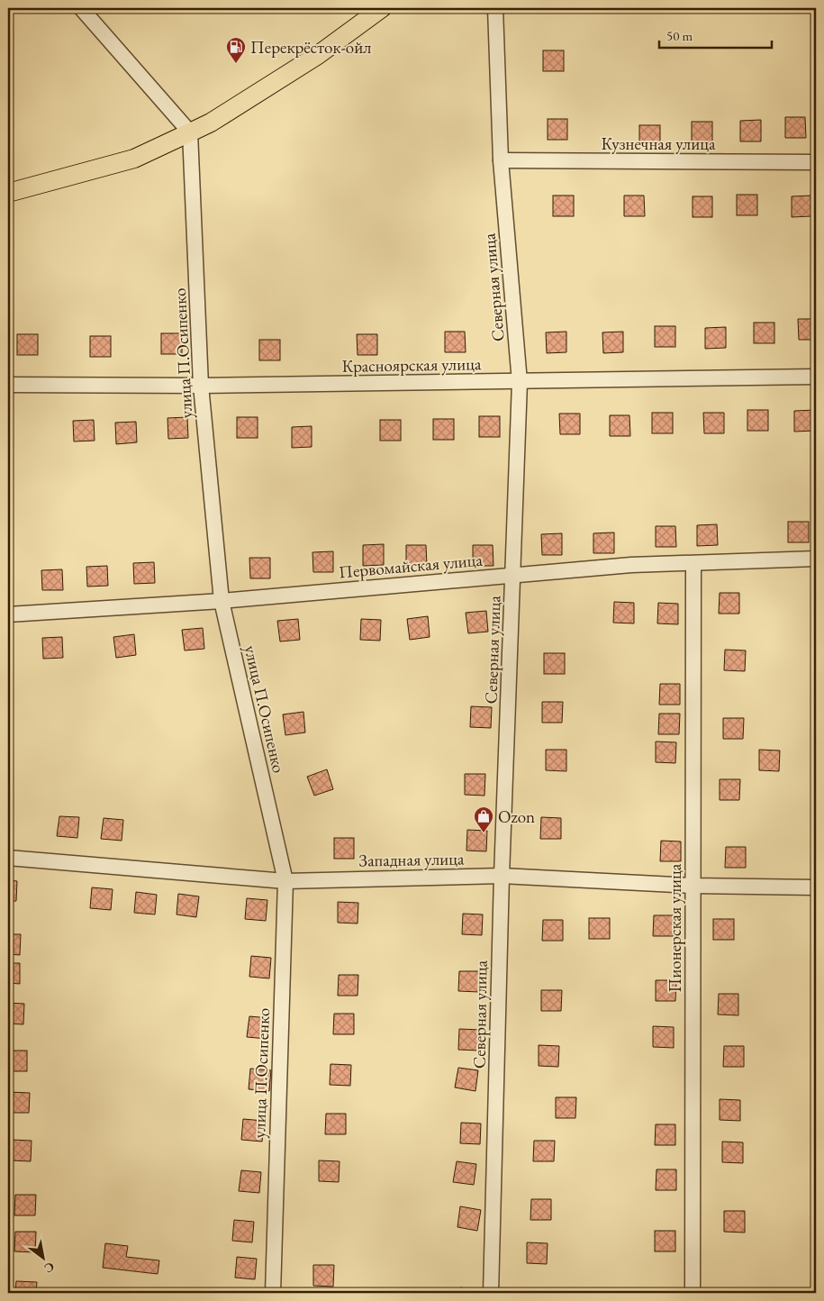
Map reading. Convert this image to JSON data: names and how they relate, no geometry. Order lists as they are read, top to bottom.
{
  "streets": {
    "street": [
      "Кузнечная улица",
      "Северная улица",
      "улица П.Осипенко",
      "Красноярская улица",
      "Первомайская улица",
      "Западная улица",
      "Пионерская улица"
    ]
  },
  "crossings": [
    ["Кузнечная улица", "Северная улица"],
    ["Северная улица", "Красноярская улица"],
    ["Северная улица", "Первомайская улица"],
    ["Северная улица", "Западная улица"],
    ["улица П.Осипенко", "Красноярская улица"],
    ["улица П.Осипенко", "Первомайская улица"],
    ["улица П.Осипенко", "Западная улица"],
    ["Первомайская улица", "Пионерская улица"],
    ["Западная улица", "Пионерская улица"]
  ],
  "places": {
    "fuel station": ["Перекрёсток-ойл"],
    "shop": ["Ozon"]
  },
  "scale_bar": "50 m",
  "north": "bottom right"
}
